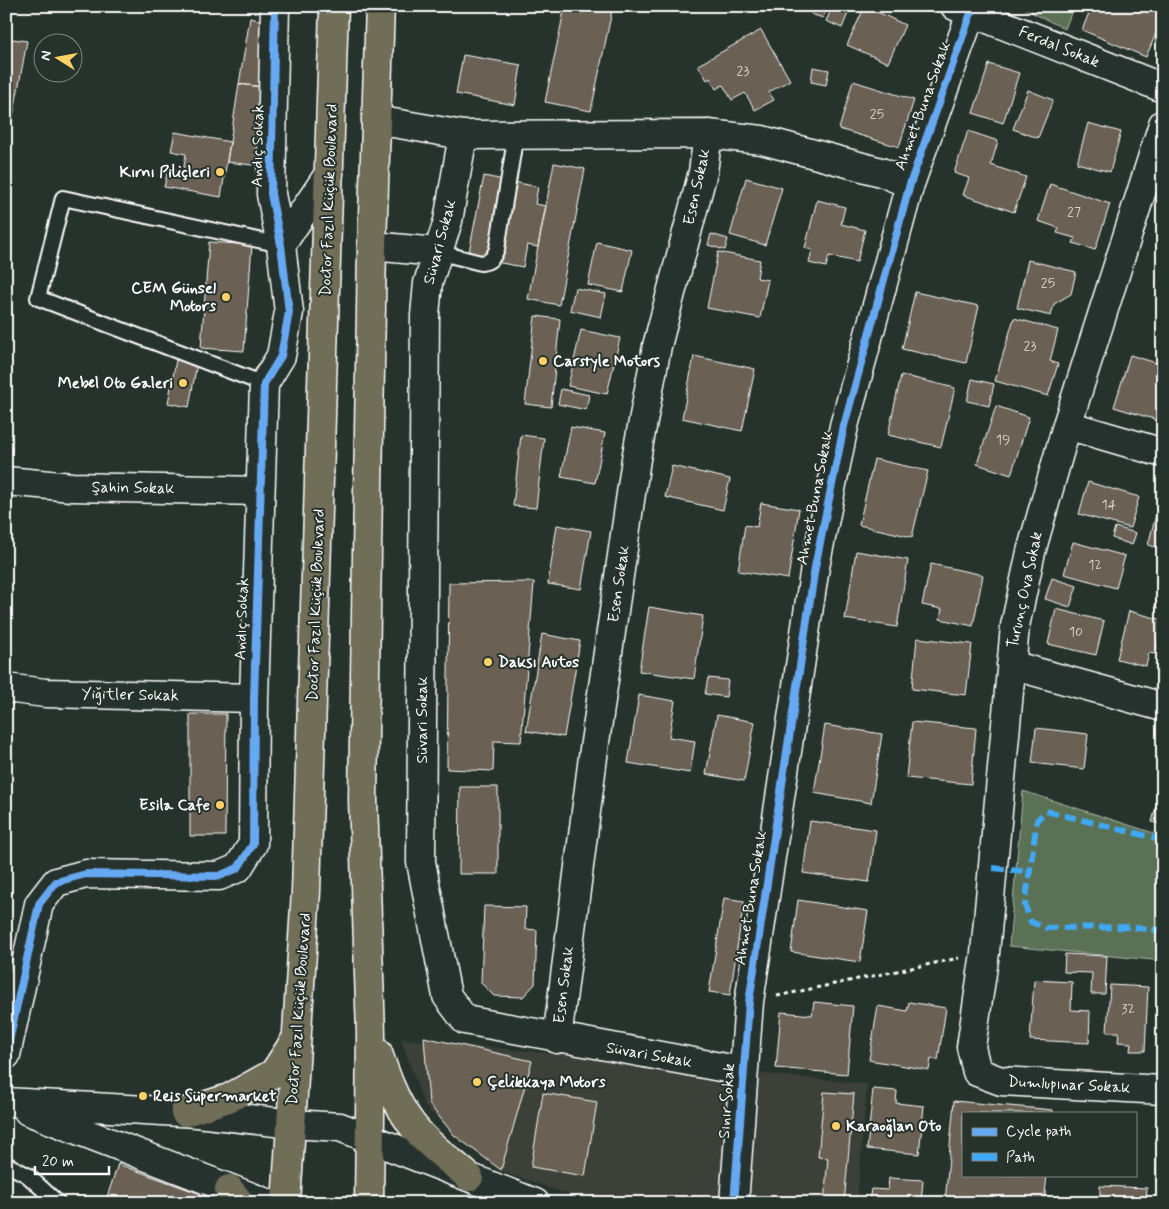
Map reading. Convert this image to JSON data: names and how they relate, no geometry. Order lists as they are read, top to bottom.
{
  "streets": {
    "highway": ["Doctor Fazıl Küçük Boulevard"],
    "street": [
      "Ferdal Sokak",
      "Ahmet Buna Sokak",
      "Andıç Sokak",
      "Esen Sokak",
      "Süvari Sokak",
      "Şahin Sokak",
      "Turunç Ova Sokak",
      "Yiğitler Sokak",
      "Dumlupınar Sokak",
      "Sınır Sokak"
    ]
  },
  "crossings": [
    ["Ferdal Sokak", "Ahmet Buna Sokak"],
    ["Ahmet Buna Sokak", "Esen Sokak"],
    ["Ahmet Buna Sokak", "Sınır Sokak"],
    ["Andıç Sokak", "Şahin Sokak"],
    ["Andıç Sokak", "Yiğitler Sokak"],
    ["Esen Sokak", "Süvari Sokak"],
    ["Süvari Sokak", "Sınır Sokak"],
    ["Turunç Ova Sokak", "Dumlupınar Sokak"]
  ],
  "places": [
    "Kırnı Piliçleri",
    "CEM Günsel Motors",
    "Carstyle Motors",
    "Mebel Oto Galeri",
    "Daksı Autos",
    "Esila Cafe",
    "Çelikkaya Motors",
    "Reis Süpermarket",
    "Karaoğlan Oto"
  ],
  "house_numbers": [
    "23",
    "25",
    "27",
    "25",
    "23",
    "19",
    "14",
    "12",
    "10",
    "32"
  ],
  "legend": ["Cycle path", "Path"],
  "scale_bar": "20 m",
  "north": "left"
}
